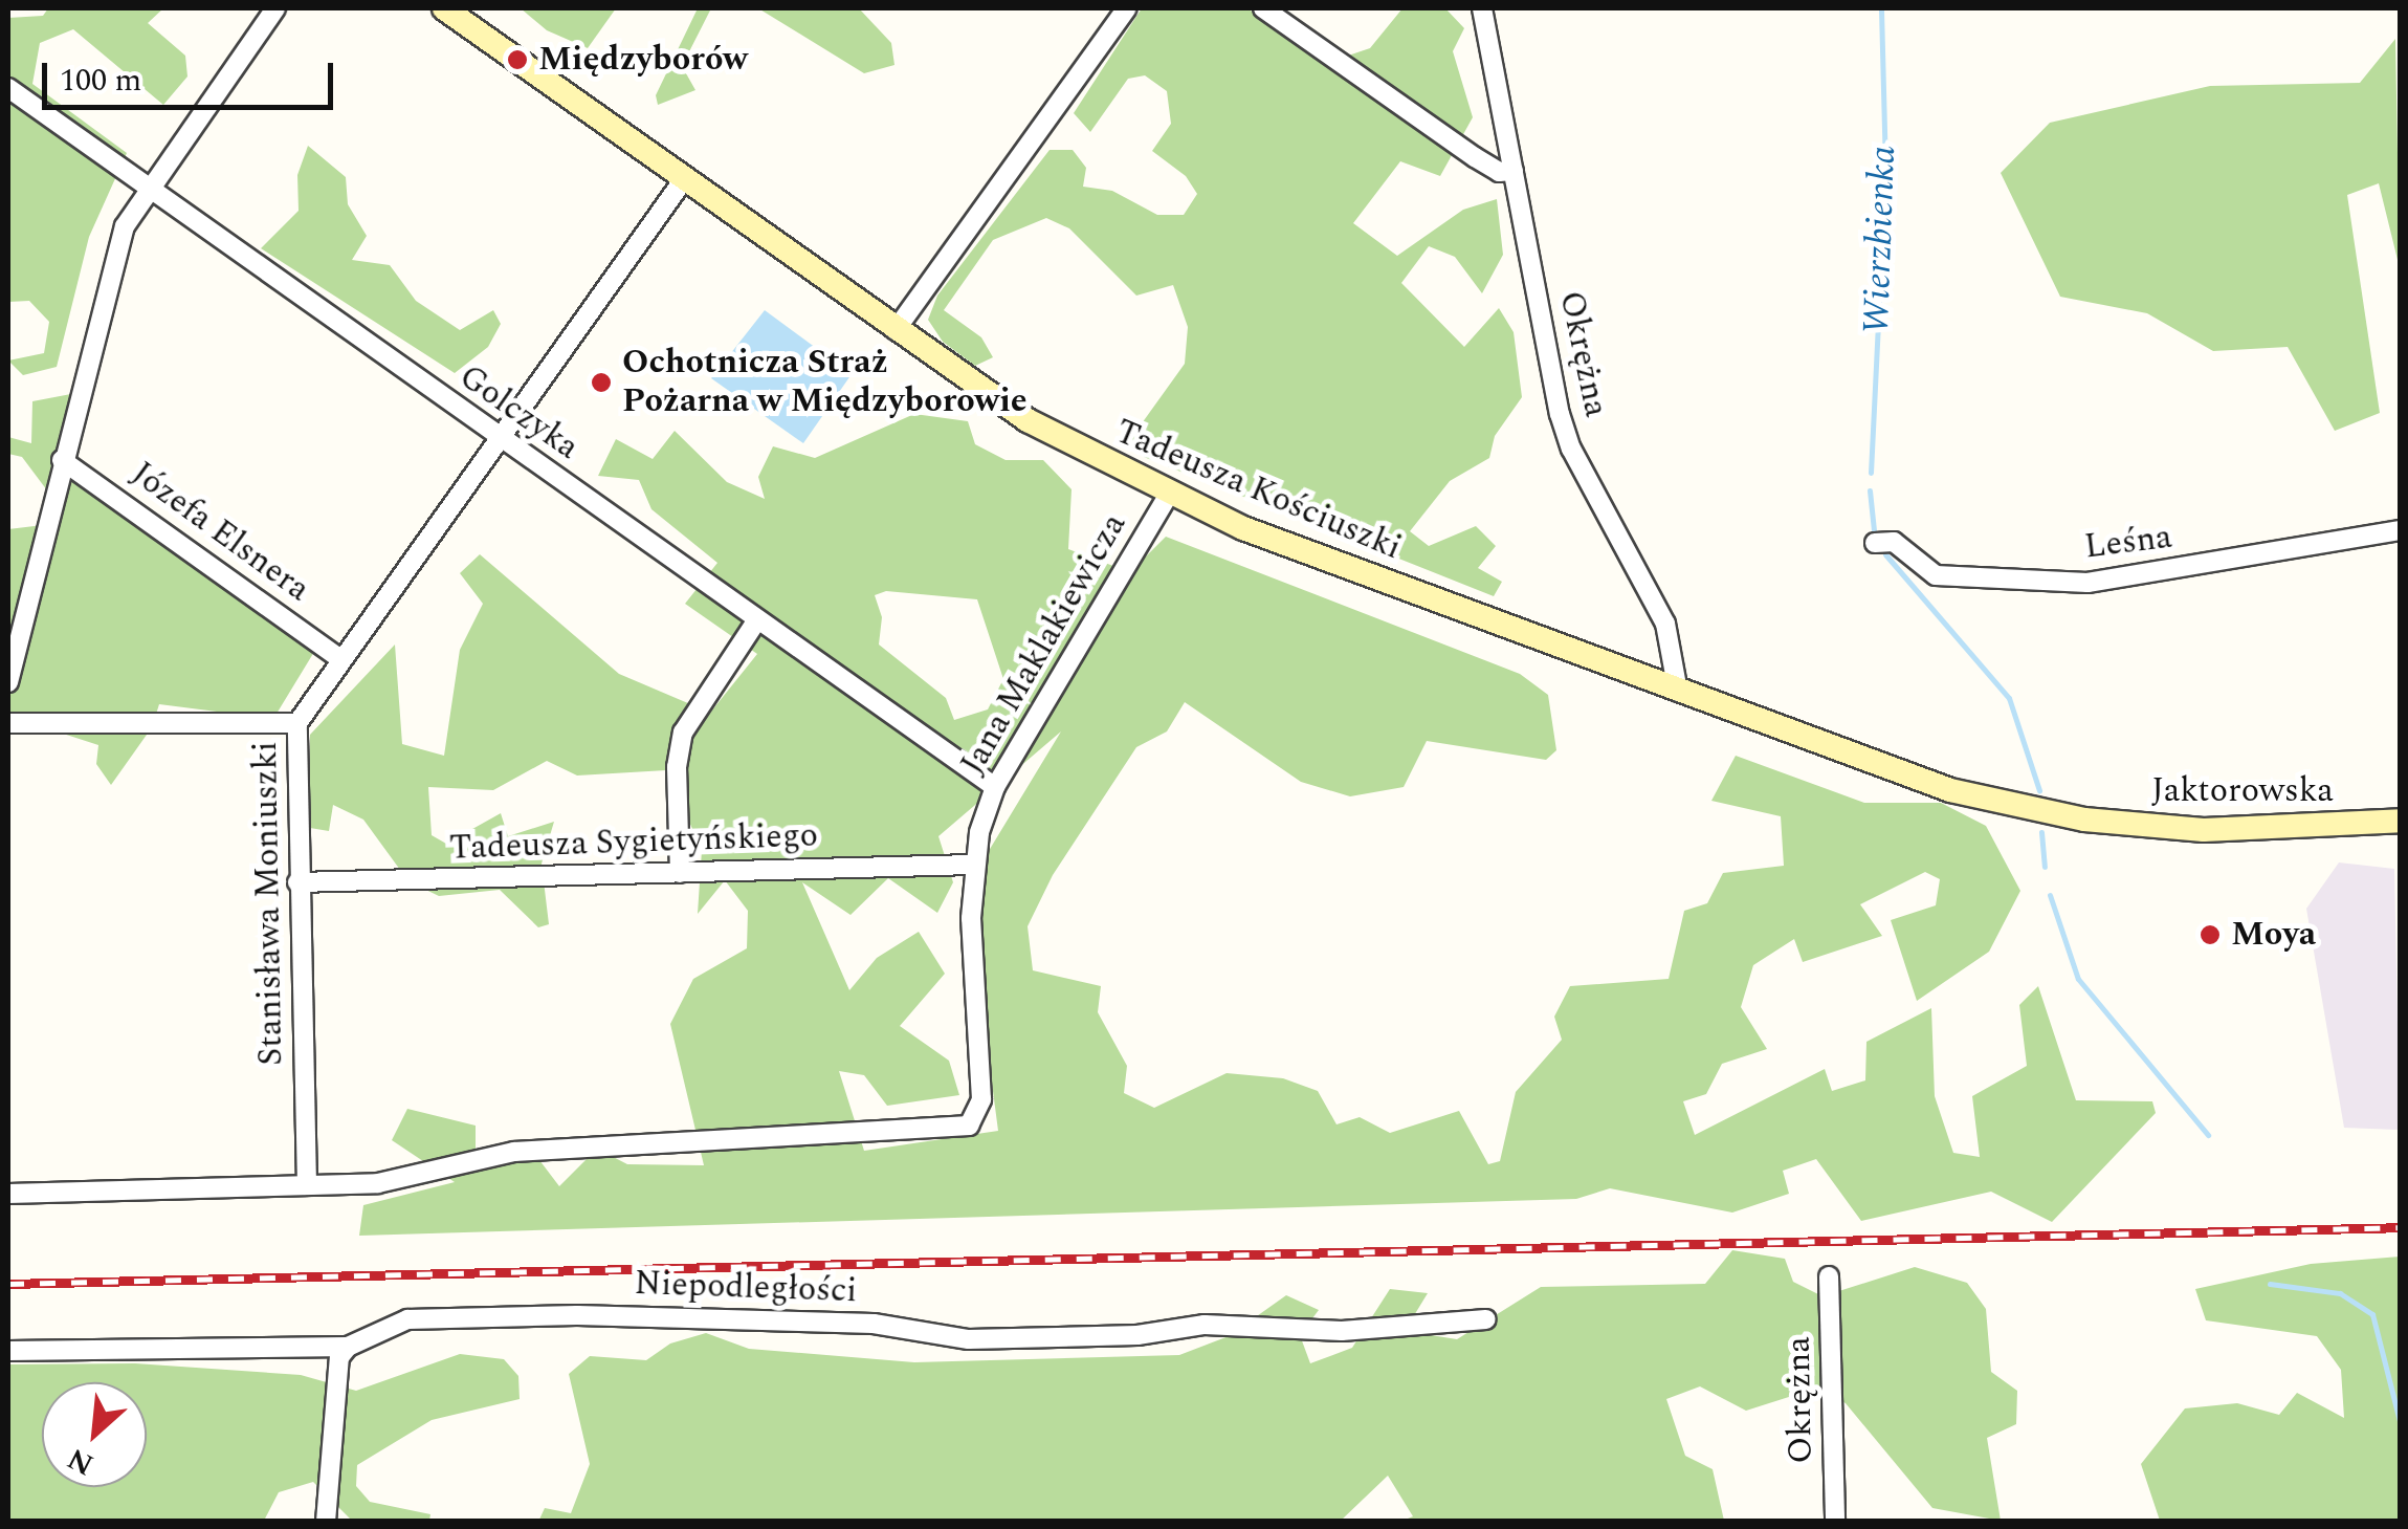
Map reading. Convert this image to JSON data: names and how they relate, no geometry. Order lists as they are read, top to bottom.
{
  "streets": {
    "main road": ["Tadeusza Kościuszki", "Jaktorowska"],
    "street": [
      "Okrężna",
      "Golczyka",
      "Józefa Elsnera",
      "Leśna",
      "Jana Maklakiewicza",
      "Tadeusza Sygietyńskiego",
      "Stanisława Moniuszki",
      "Niepodległości"
    ]
  },
  "crossings": [
    ["Okrężna", "Tadeusza Kościuszki"],
    ["Golczyka", "Jana Maklakiewicza"],
    ["Golczyka", "Stanisława Moniuszki"],
    ["Tadeusza Kościuszki", "Jana Maklakiewicza"],
    ["Tadeusza Kościuszki", "Jaktorowska"],
    ["Tadeusza Kościuszki", "Stanisława Moniuszki"],
    ["Józefa Elsnera", "Stanisława Moniuszki"],
    ["Jana Maklakiewicza", "Tadeusza Sygietyńskiego"],
    ["Jana Maklakiewicza", "Stanisława Moniuszki"],
    ["Tadeusza Sygietyńskiego", "Stanisława Moniuszki"]
  ],
  "water": ["Wierzbienka"],
  "places": ["Międzyborów", "Ochotnicza Straż Pożarna w Międzyborowie", "Moya"],
  "scale_bar": "100 m",
  "north": "bottom left"
}
